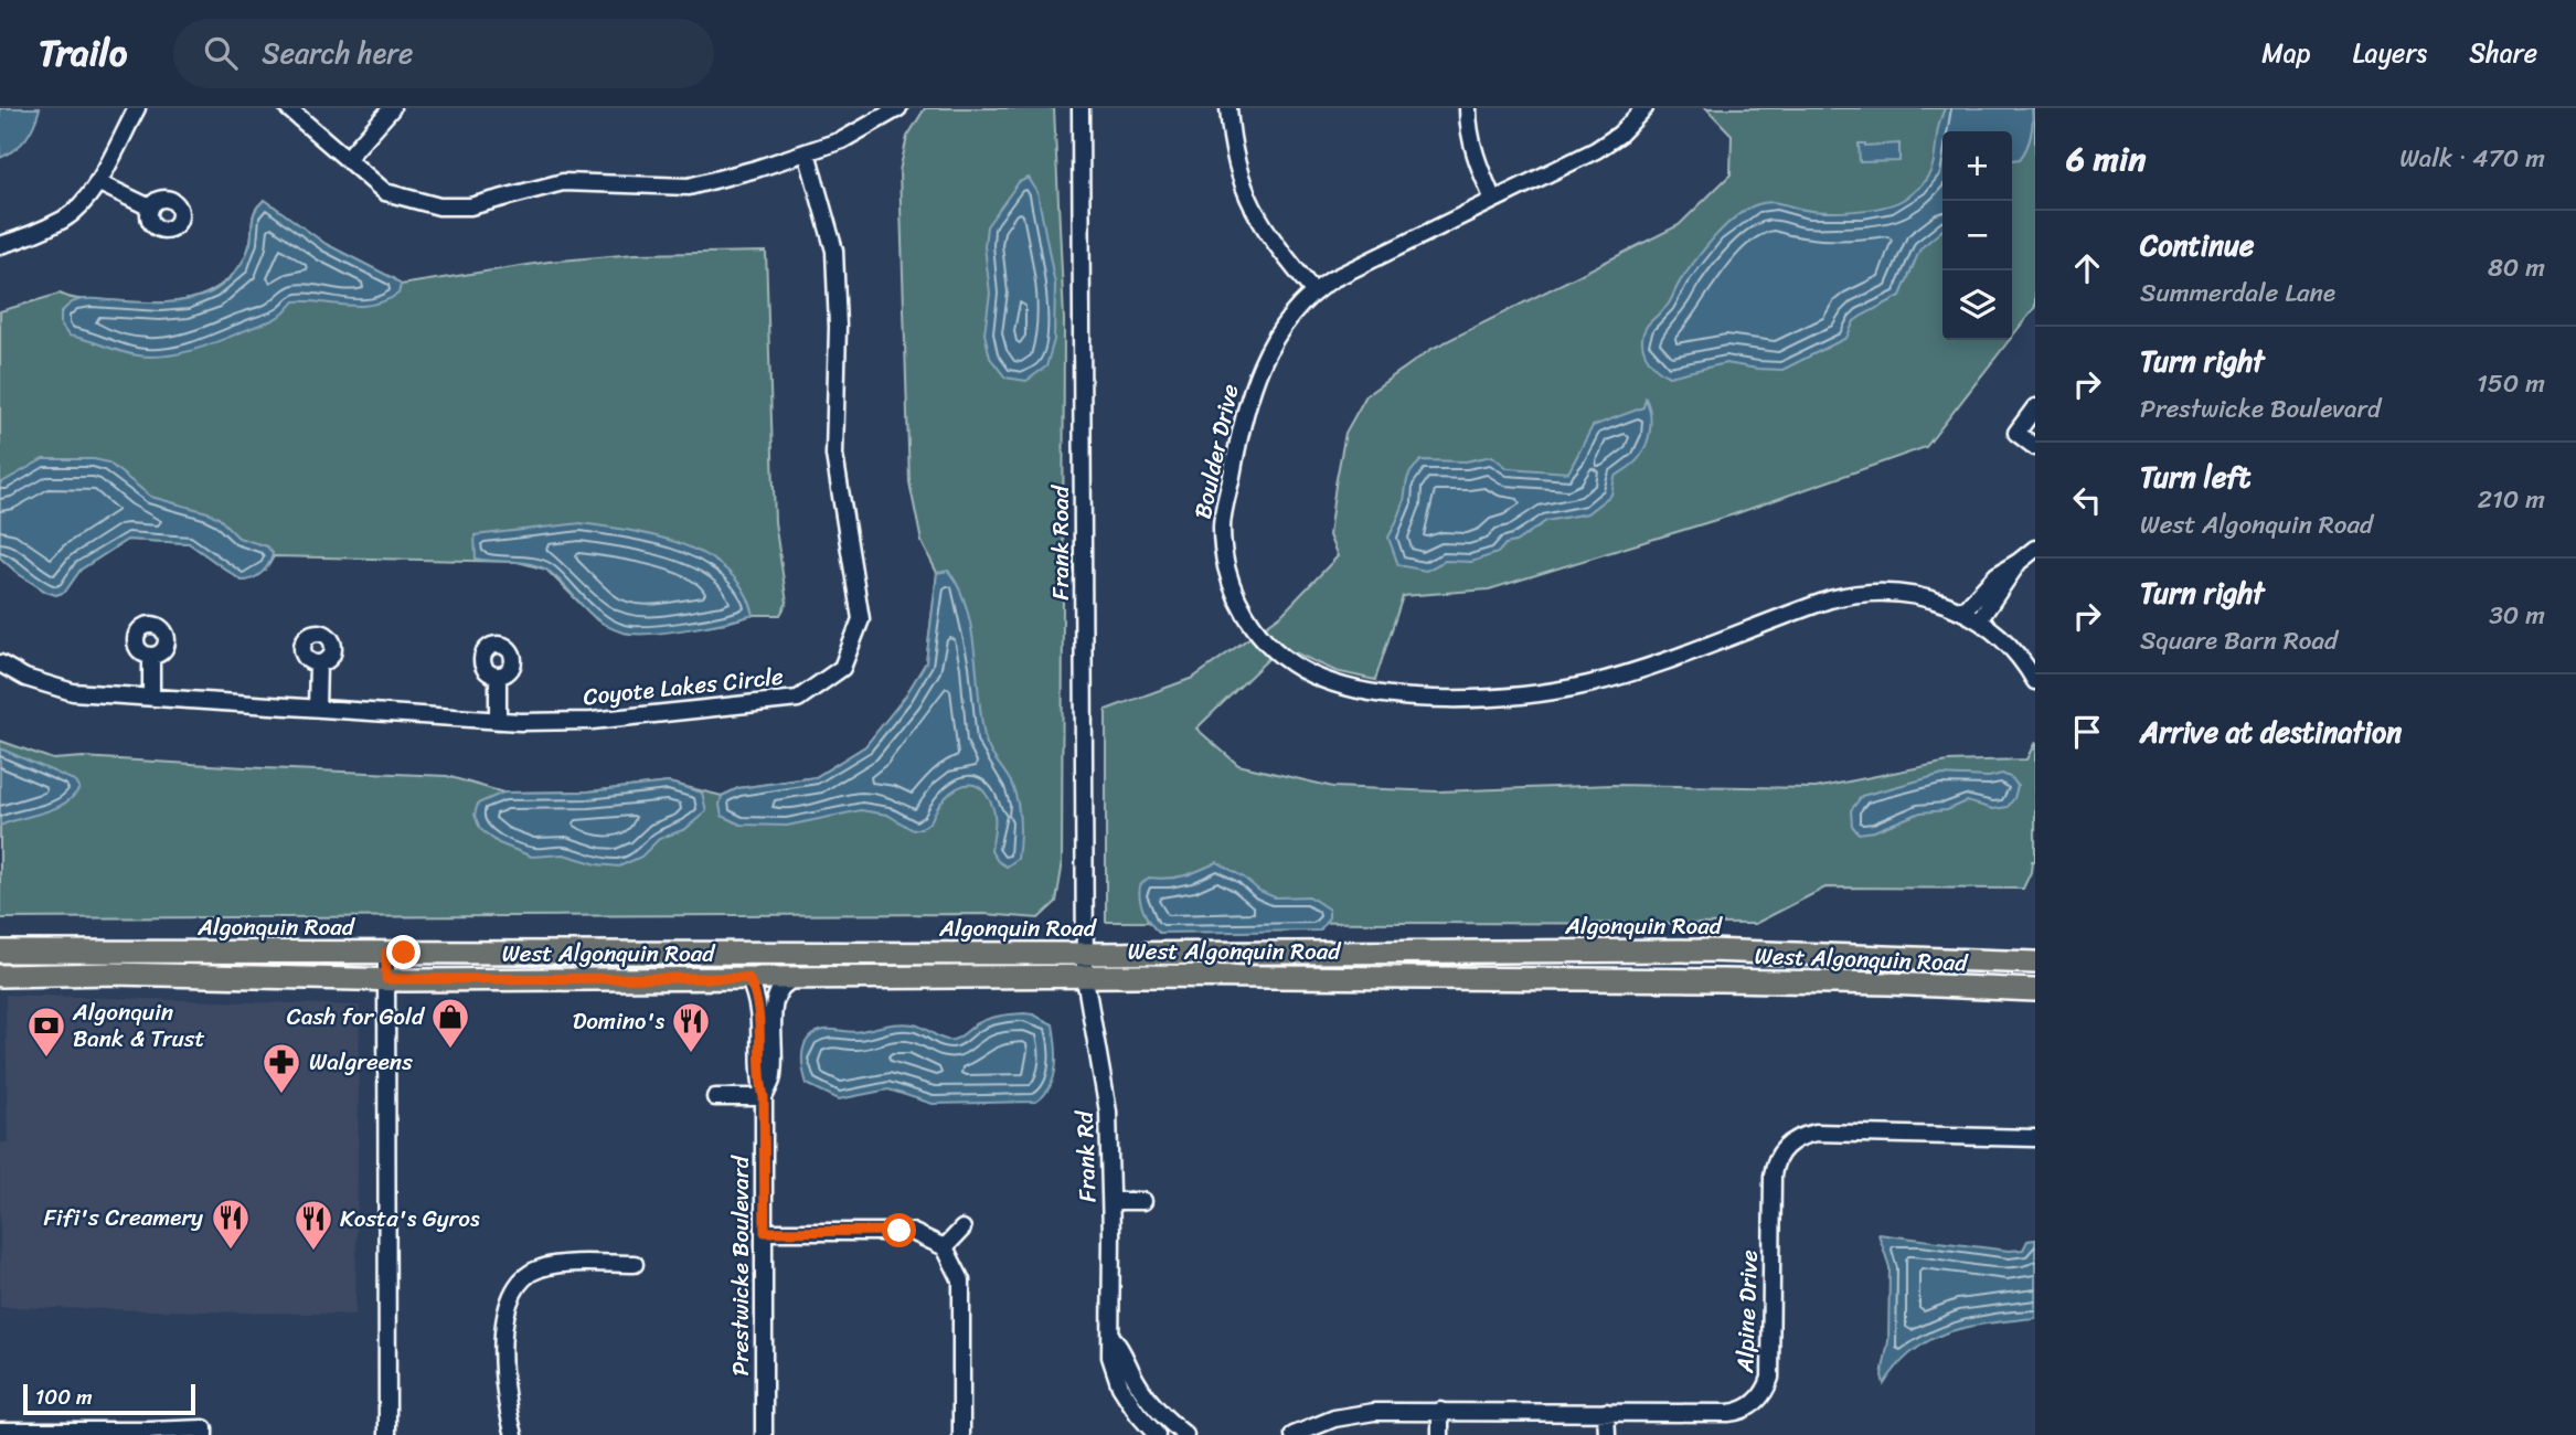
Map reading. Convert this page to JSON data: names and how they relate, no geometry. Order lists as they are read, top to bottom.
{
  "streets": {
    "main road": ["Algonquin Road", "West Algonquin Road"],
    "street": [
      "Boulder Drive",
      "Frank Road",
      "Coyote Lakes Circle",
      "Frank Rd",
      "Prestwicke Boulevard",
      "Alpine Drive"
    ]
  },
  "crossings": [
    ["Frank Road", "Algonquin Road"],
    ["Frank Road", "West Algonquin Road"],
    ["Frank Road", "Frank Rd"],
    ["Algonquin Road", "West Algonquin Road"],
    ["West Algonquin Road", "Frank Rd"],
    ["West Algonquin Road", "Prestwicke Boulevard"]
  ],
  "places": {
    "shop": ["Cash for Gold"],
    "restaurant": ["Domino's", "Fifi's Creamery", "Kosta's Gyros"],
    "bank": ["Algonquin Bank & Trust"],
    "pharmacy": ["Walgreens"]
  },
  "scale_bar": "100 m",
  "page": {
    "header": "Trailo",
    "search": "Search here",
    "nav": ["Map", "Layers", "Share"],
    "heading": ["6 min", "Walk · 470 m"],
    "map_buttons": ["+", "−"],
    "list": [
      ["Continue", "Summerdale Lane", "80 m"],
      ["Turn right", "Prestwicke Boulevard", "150 m"],
      ["Turn left", "West Algonquin Road", "210 m"],
      ["Turn right", "Square Barn Road", "30 m"],
      "Arrive at destination"
    ],
    "scale": "100 m"
  }
}
